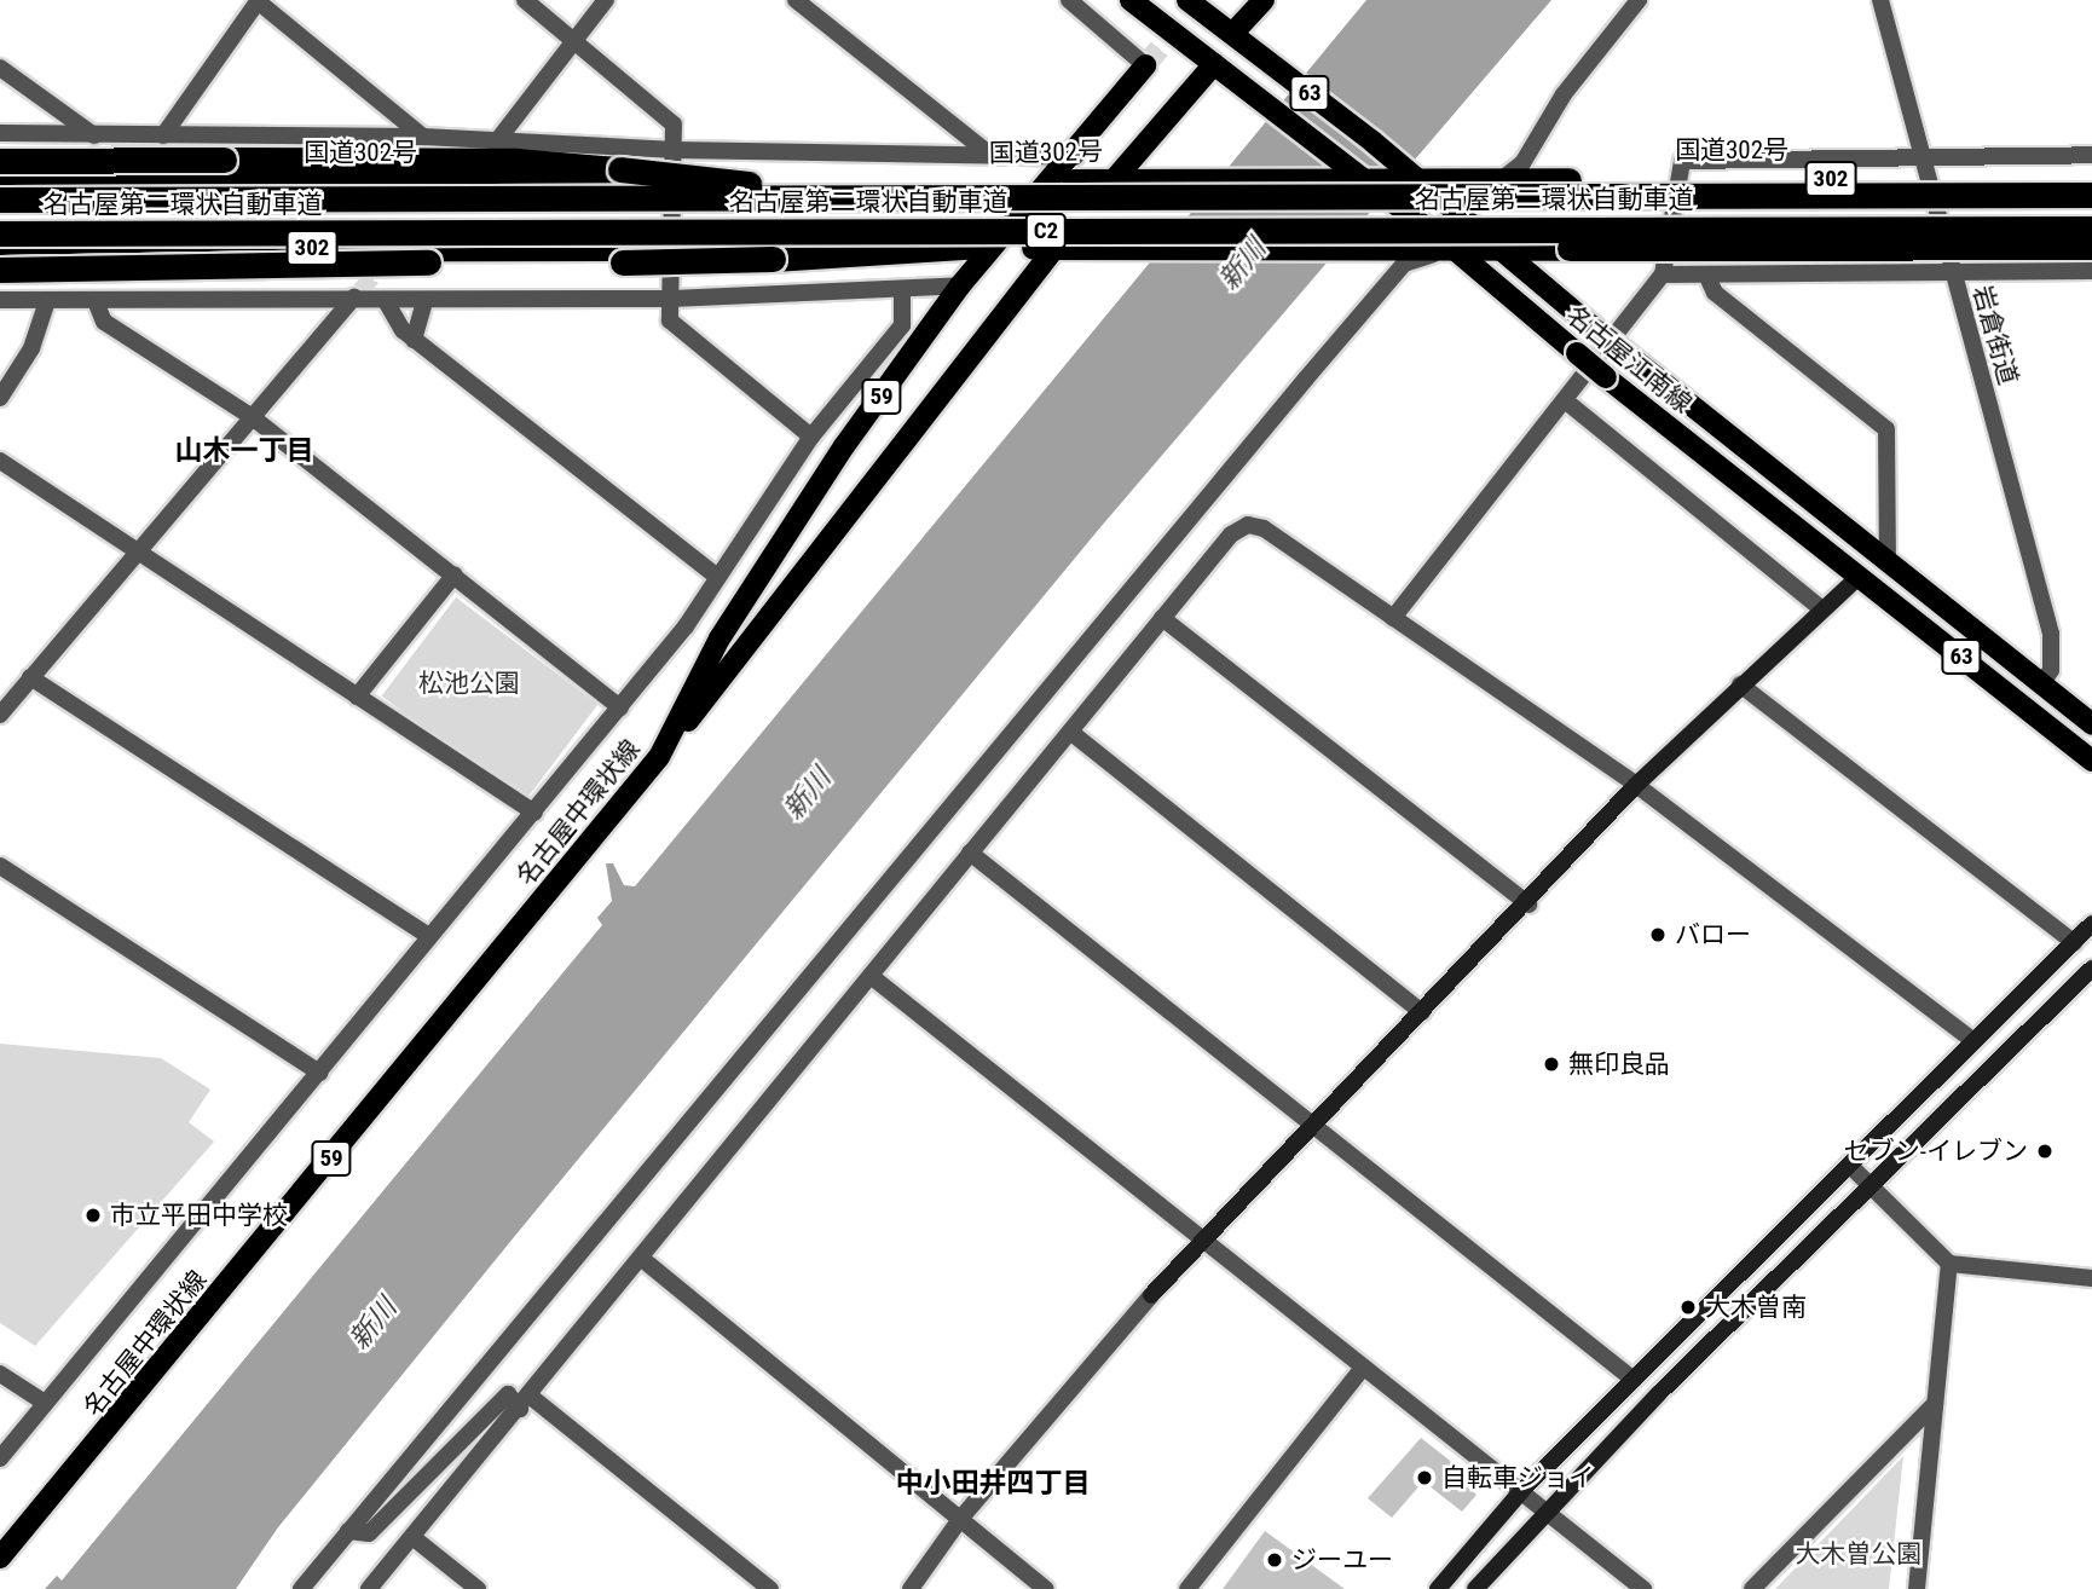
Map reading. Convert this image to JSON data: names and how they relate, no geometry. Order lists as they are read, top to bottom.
{
  "streets": {
    "highway": [
      "国道302号",
      "302",
      "名古屋第二環状自動車道",
      "C2"
    ],
    "main road": [
      "63",
      "名古屋江南線",
      "59",
      "名古屋中環状線"
    ],
    "street": ["岩倉街道"]
  },
  "crossings": [
    ["国道302号", "名古屋江南線"],
    ["国道302号", "名古屋中環状線"],
    ["302", "名古屋江南線"],
    ["岩倉街道", "名古屋江南線"]
  ],
  "districts": ["山木一丁目", "中小田井四丁目"],
  "water": ["新川"],
  "parks": ["松池公園", "大木曽公園"],
  "places": [
    "バロー",
    "無印良品",
    "セブン-イレブン",
    "市立平田中学校",
    "大木曽南",
    "自転車ジョイ",
    "ジーユー"
  ]
}
